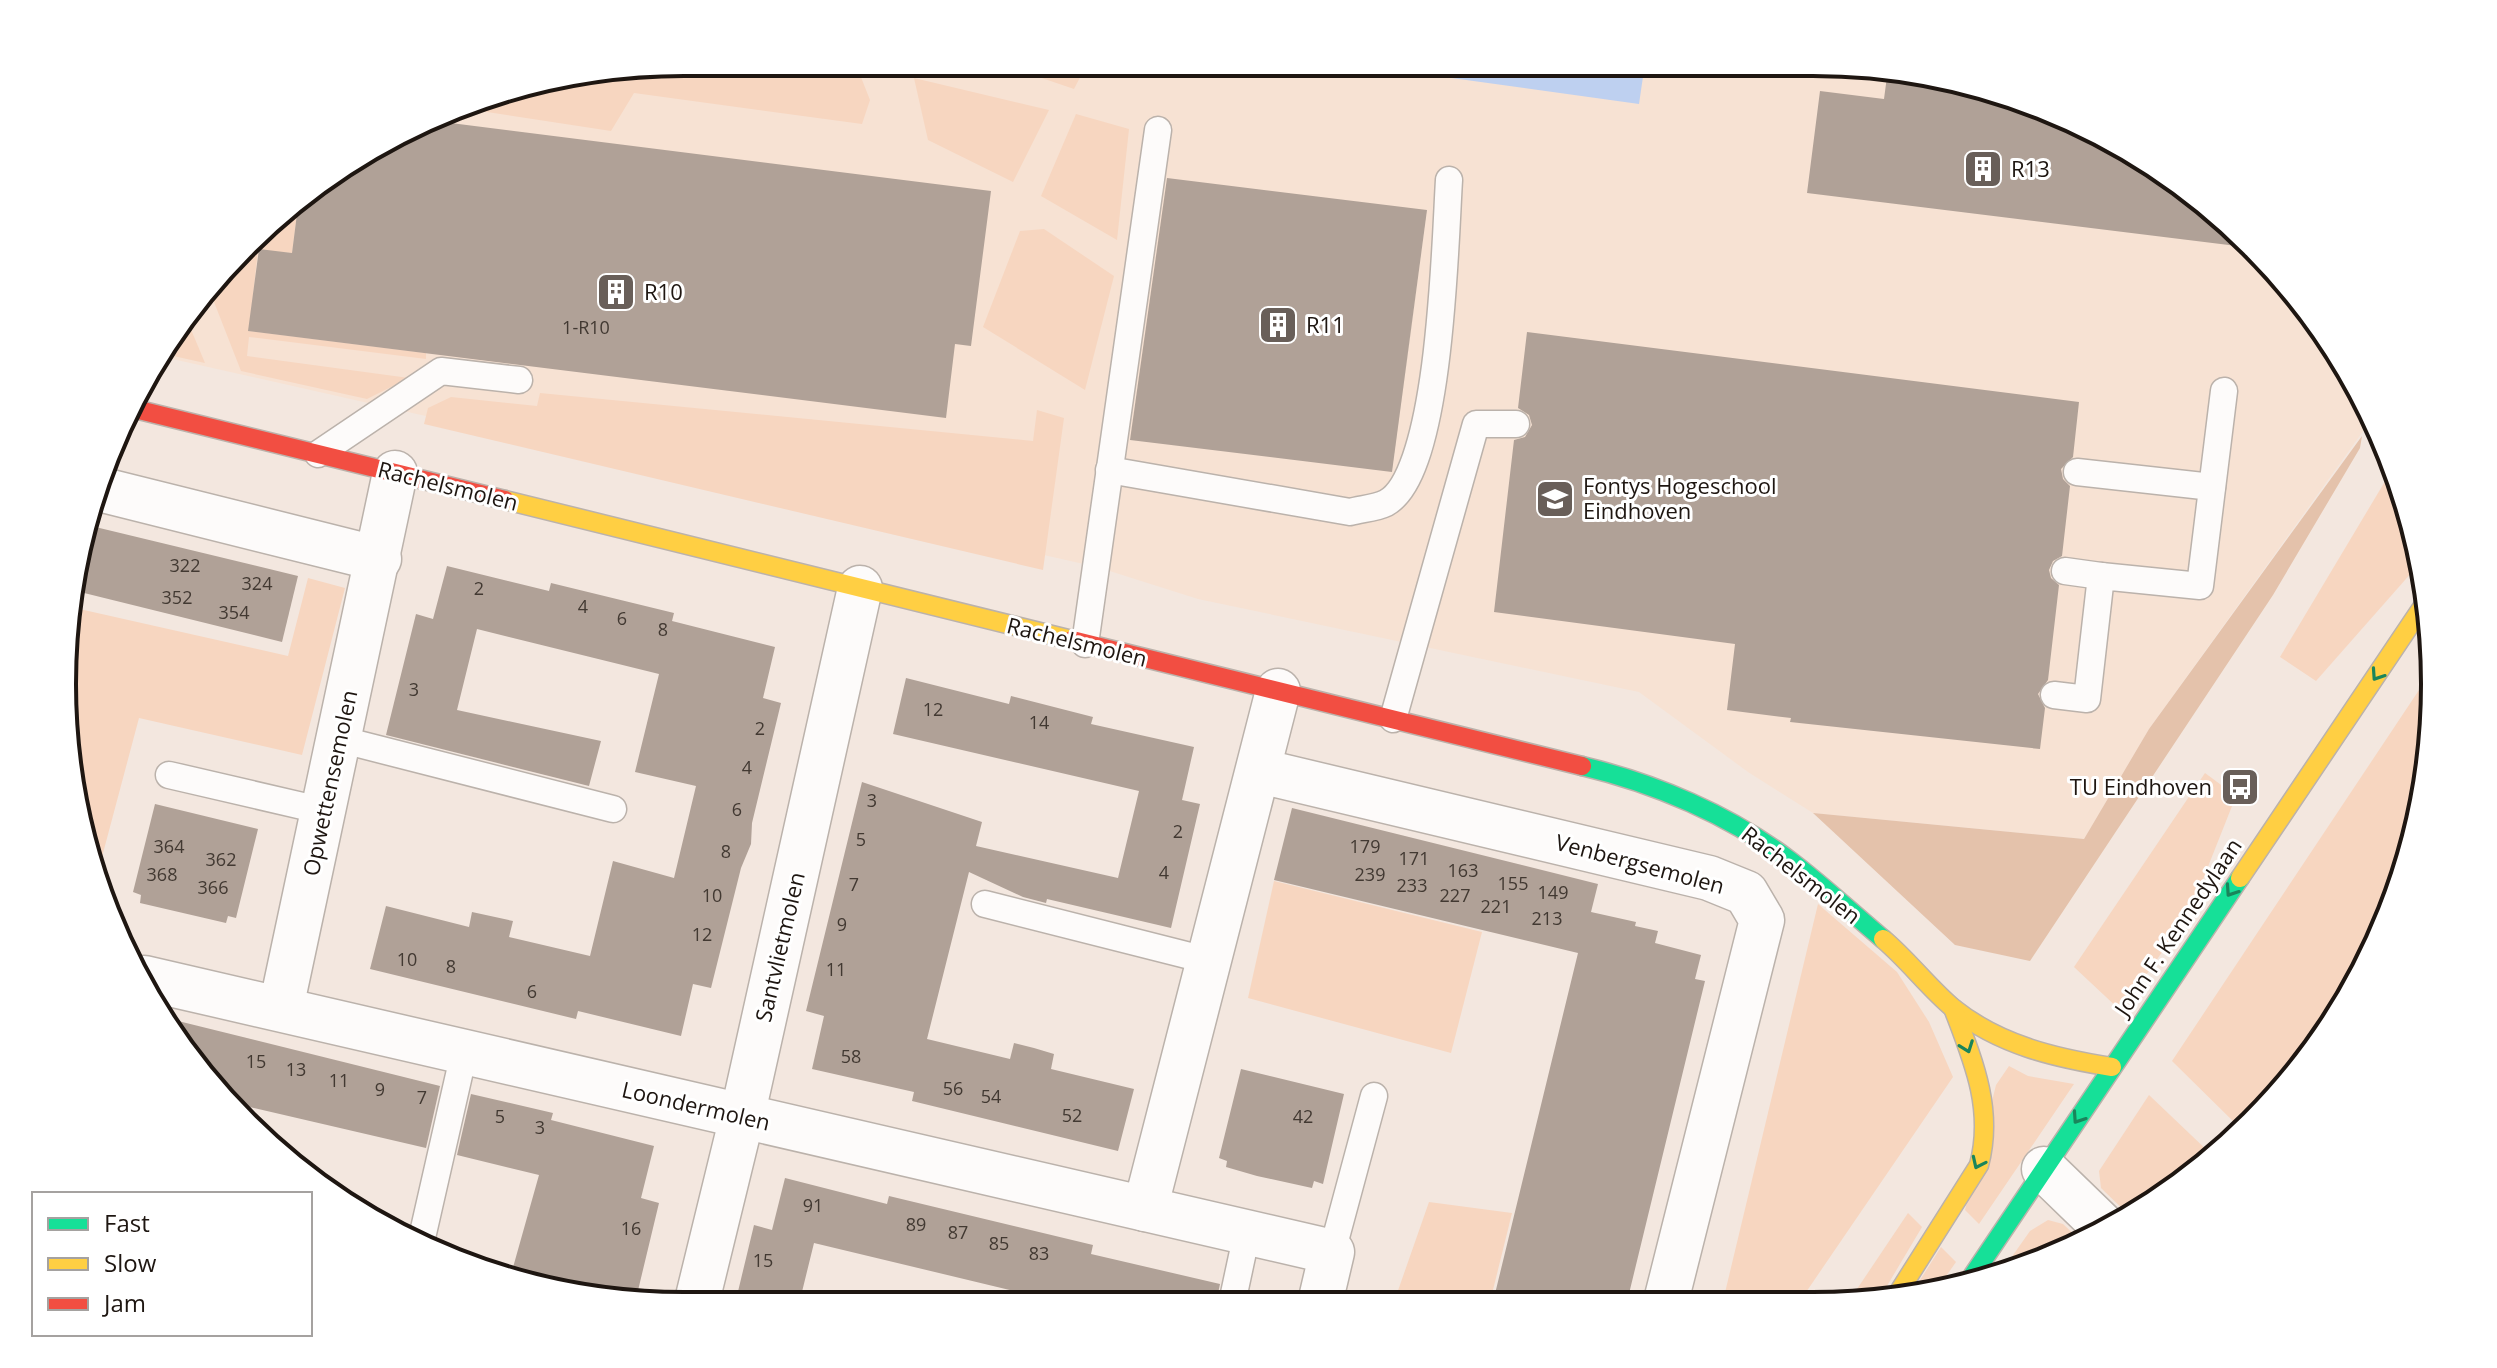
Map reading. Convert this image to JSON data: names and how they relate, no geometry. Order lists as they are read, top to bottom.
{
  "streets": {
    "street": [
      "Rachelsmolen",
      "Opwettensemolen",
      "Venbergsemolen",
      "John F. Kennedylaan",
      "Santvlietmolen",
      "Loondermolen"
    ]
  },
  "crossings": [
    ["Rachelsmolen", "Opwettensemolen"],
    ["Rachelsmolen", "John F. Kennedylaan"],
    ["Rachelsmolen", "Santvlietmolen"],
    ["Opwettensemolen", "Loondermolen"],
    ["Santvlietmolen", "Loondermolen"]
  ],
  "one_way": ["John F. Kennedylaan"],
  "places": {
    "building": ["R13", "R10", "R11"],
    "school or university": ["Fontys Hogeschool Eindhoven"],
    "bus stop": ["TU Eindhoven"]
  },
  "house_numbers": [
    "1-R10",
    "322",
    "324",
    "2",
    "352",
    "4",
    "354",
    "6",
    "8",
    "3",
    "12",
    "14",
    "2",
    "4",
    "3",
    "6",
    "2",
    "5",
    "364",
    "179",
    "8",
    "171",
    "362",
    "163",
    "4",
    "368",
    "239",
    "155",
    "7",
    "233",
    "366",
    "149",
    "10",
    "227",
    "221",
    "213",
    "9",
    "12",
    "10",
    "8",
    "11",
    "6",
    "58",
    "15",
    "13",
    "11",
    "56",
    "9",
    "54",
    "7",
    "52",
    "5",
    "42",
    "3",
    "91",
    "89",
    "16",
    "87",
    "85",
    "83",
    "15"
  ],
  "legend": ["Fast", "Slow", "Jam"]
}
